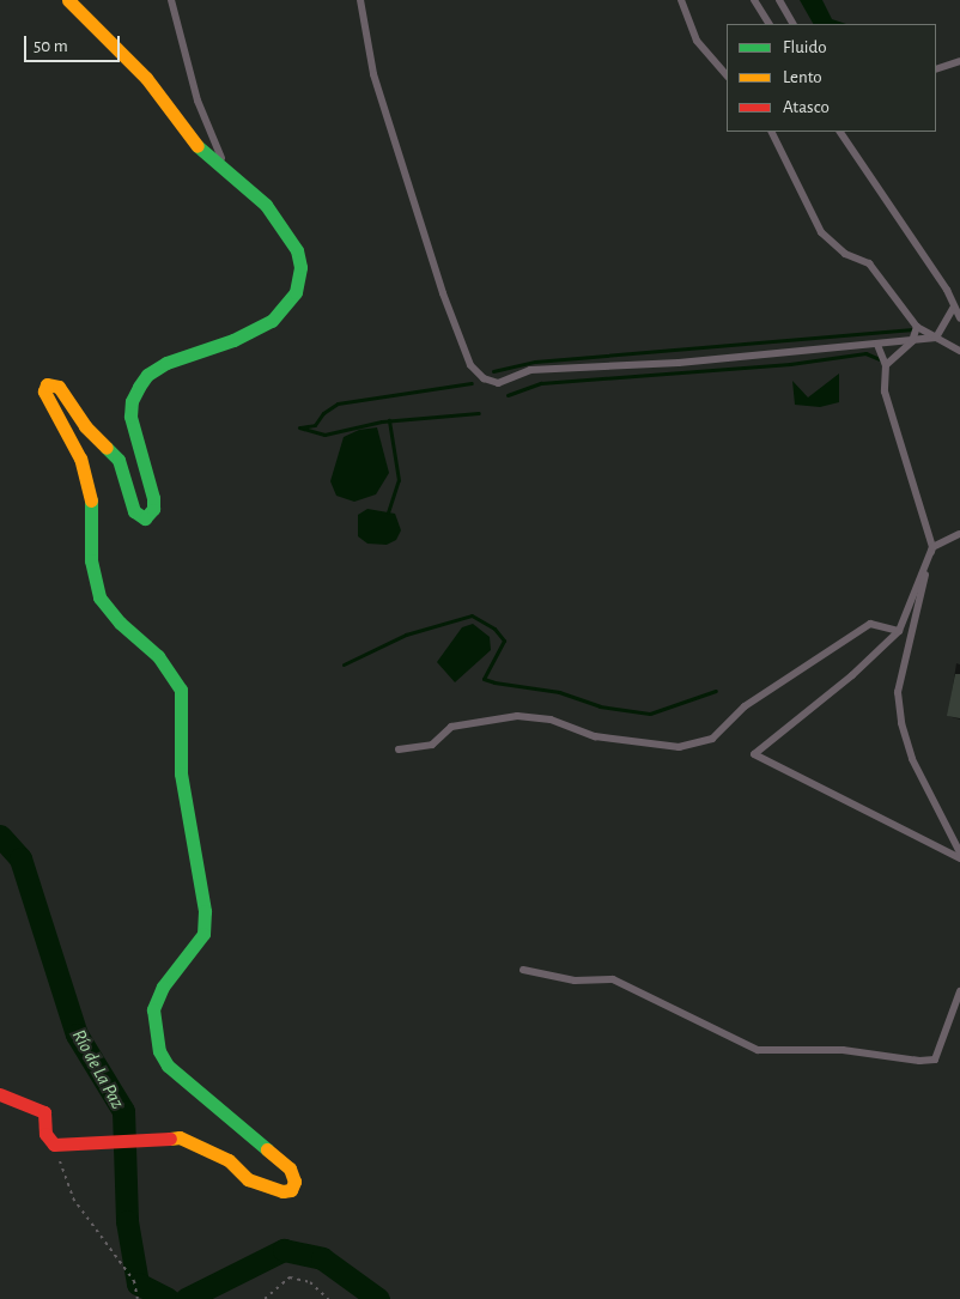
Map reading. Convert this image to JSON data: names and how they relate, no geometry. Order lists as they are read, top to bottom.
{
  "water": ["Río de La Paz"],
  "legend": ["Fluido", "Lento", "Atasco"],
  "scale_bar": "50 m"
}
